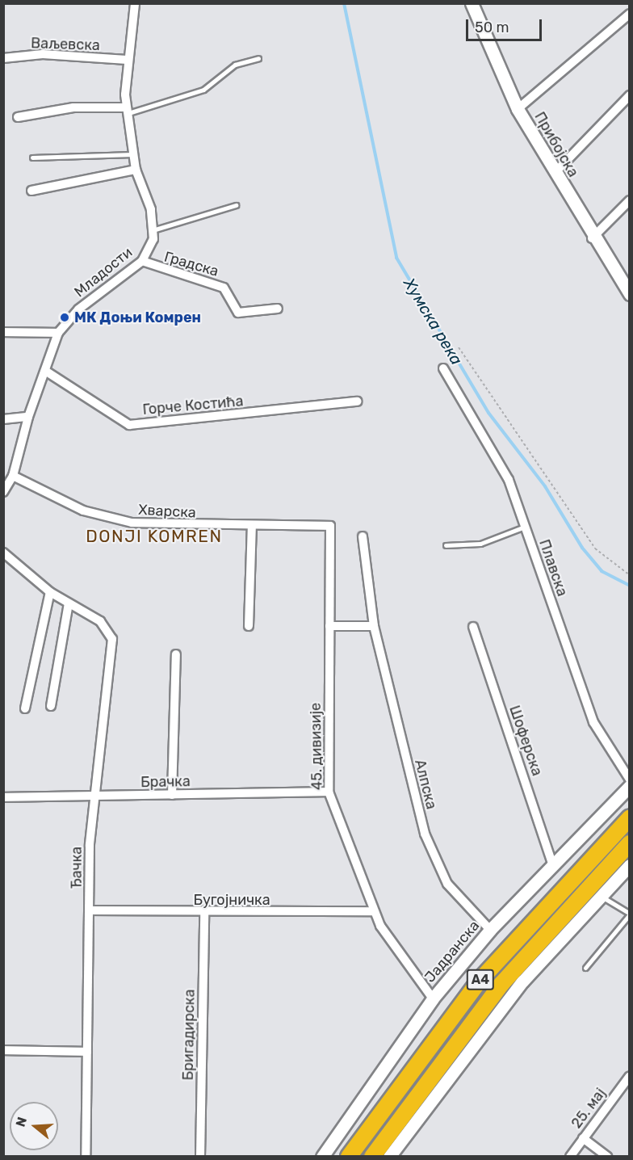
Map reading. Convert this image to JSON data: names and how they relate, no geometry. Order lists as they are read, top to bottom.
{
  "streets": {
    "highway": ["A4"],
    "street": [
      "Ваљевска",
      "Прибојска",
      "Градска",
      "Младости",
      "Горче Костића",
      "Хварска",
      "Плавска",
      "Шоферска",
      "45. дивизије",
      "Брачка",
      "Алпска",
      "Ђачка",
      "Бугојничка",
      "Јадранска",
      "Бригадирска",
      "25. мај"
    ]
  },
  "crossings": [
    ["Ваљевска", "Младости"],
    ["Градска", "Младости"],
    ["Младости", "Горче Костића"],
    ["Младости", "Хварска"],
    ["Хварска", "45. дивизије"],
    ["Шоферска", "Јадранска"],
    ["45. дивизије", "Брачка"],
    ["45. дивизије", "Бугојничка"],
    ["45. дивизије", "Јадранска"],
    ["Брачка", "Ђачка"],
    ["Алпска", "Јадранска"],
    ["Ђачка", "Бугојничка"],
    ["Бугојничка", "Бригадирска"]
  ],
  "districts": ["DONJI KOMREN"],
  "water": ["Хумска река"],
  "places": ["МК Доњи Комрен"],
  "scale_bar": "50 m",
  "north": "left"
}
